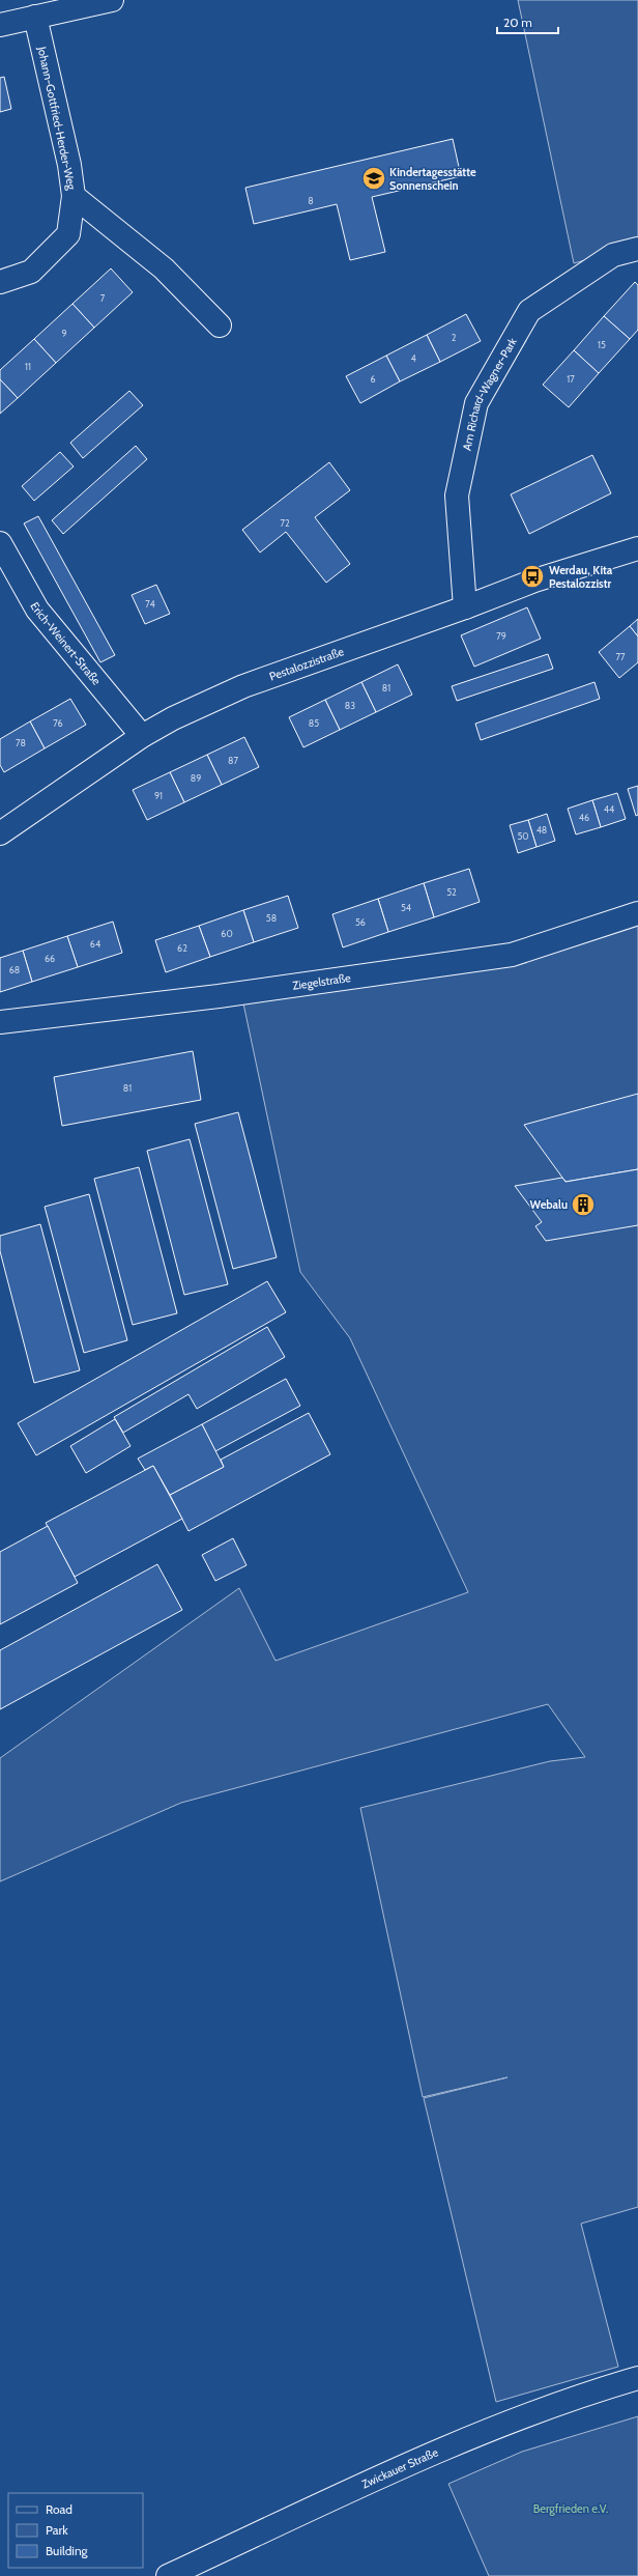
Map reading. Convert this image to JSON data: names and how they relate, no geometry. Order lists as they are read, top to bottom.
{
  "streets": {
    "street": [
      "Johann-Gottfried-Herder-Weg",
      "Am Richard-Wagner-Park",
      "Erich-Weinert-Straße",
      "Pestalozzistraße",
      "Ziegelstraße",
      "Zwickauer Straße"
    ]
  },
  "crossings": [
    ["Am Richard-Wagner-Park", "Pestalozzistraße"],
    ["Erich-Weinert-Straße", "Pestalozzistraße"]
  ],
  "parks": ["Bergfrieden e.V."],
  "places": {
    "school or university": ["Kindertagesstätte Sonnenschein"],
    "bus stop": ["Werdau, Kita Pestalozzistr"],
    "building": ["Webalu"]
  },
  "house_numbers": [
    "8",
    "7",
    "9",
    "2",
    "15",
    "4",
    "11",
    "6",
    "17",
    "72",
    "74",
    "79",
    "77",
    "81",
    "83",
    "76",
    "85",
    "78",
    "87",
    "89",
    "91",
    "44",
    "46",
    "48",
    "50",
    "52",
    "54",
    "58",
    "56",
    "60",
    "64",
    "62",
    "66",
    "68",
    "81"
  ],
  "legend": ["Road", "Park", "Building"],
  "scale_bar": "20 m"
}
